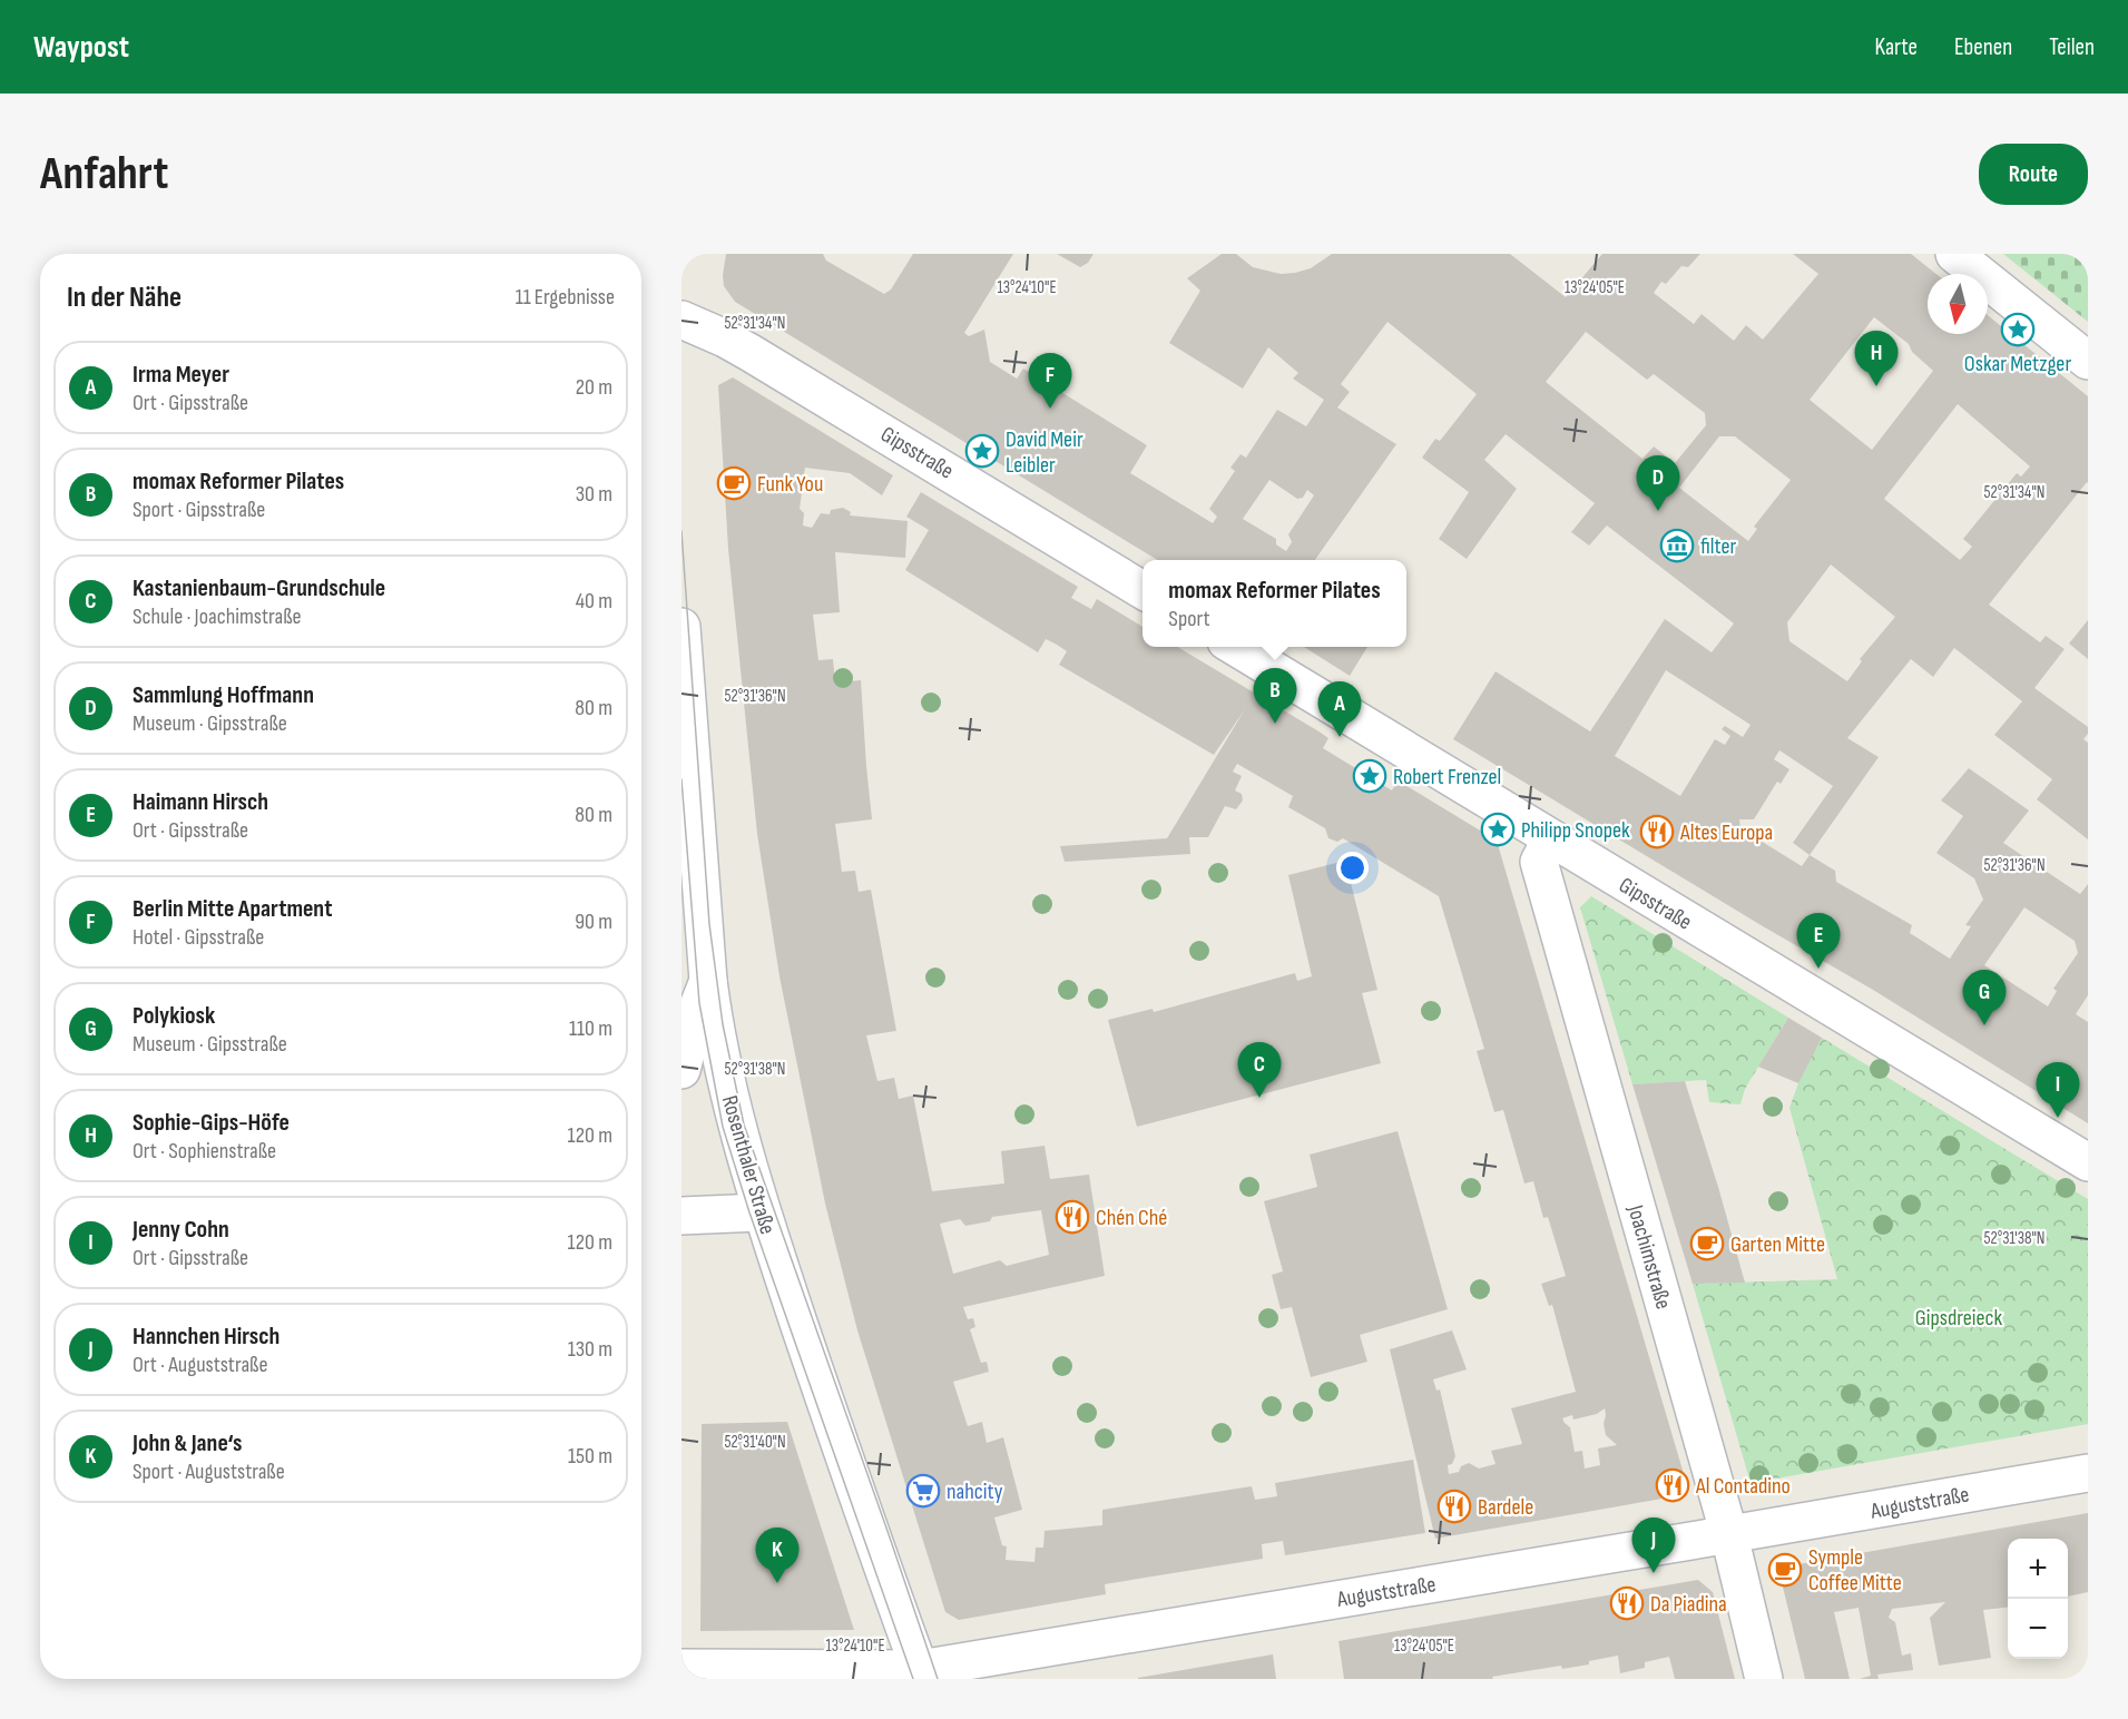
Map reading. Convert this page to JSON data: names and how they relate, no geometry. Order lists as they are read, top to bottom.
{
  "streets": {
    "street": [
      "Gipsstraße",
      "Rosenthaler Straße",
      "Joachimstraße",
      "Auguststraße"
    ]
  },
  "crossings": [
    ["Gipsstraße", "Joachimstraße"],
    ["Rosenthaler Straße", "Auguststraße"],
    ["Joachimstraße", "Auguststraße"]
  ],
  "parks": ["Gipsdreieck"],
  "places": {
    "place": [
      "Oskar Metzger",
      "David Meir Leibler",
      "Robert Frenzel",
      "Philipp Snopek"
    ],
    "cafe": ["Funk You", "Garten Mitte", "Symple Coffee Mitte"],
    "museum": ["filter"],
    "restaurant": [
      "Altes Europa",
      "Chén Ché",
      "Al Contadino",
      "Bardele",
      "Da Piadina"
    ],
    "supermarket": ["nahcity"]
  },
  "north": "bottom",
  "page": {
    "header": "Waypost",
    "nav": ["Karte", "Ebenen", "Teilen"],
    "buttons": "Route",
    "title": "Anfahrt",
    "heading": ["In der Nähe", "11 Ergebnisse"],
    "pins": [
      "H",
      "F",
      "D",
      "B",
      "A",
      "E",
      "G",
      "C",
      "I",
      "J",
      "K"
    ],
    "list": [
      {
        "mark": "A",
        "name": "Irma Meyer",
        "note": "Ort · Gipsstraße",
        "value": "20 m"
      },
      {
        "mark": "B",
        "name": "momax Reformer Pilates",
        "note": "Sport · Gipsstraße",
        "value": "30 m"
      },
      {
        "mark": "C",
        "name": "Kastanienbaum-Grundschule",
        "note": "Schule · Joachimstraße",
        "value": "40 m"
      },
      {
        "mark": "D",
        "name": "Sammlung Hoffmann",
        "note": "Museum · Gipsstraße",
        "value": "80 m"
      },
      {
        "mark": "E",
        "name": "Haimann Hirsch",
        "note": "Ort · Gipsstraße",
        "value": "80 m"
      },
      {
        "mark": "F",
        "name": "Berlin Mitte Apartment",
        "note": "Hotel · Gipsstraße",
        "value": "90 m"
      },
      {
        "mark": "G",
        "name": "Polykiosk",
        "note": "Museum · Gipsstraße",
        "value": "110 m"
      },
      {
        "mark": "H",
        "name": "Sophie-Gips-Höfe",
        "note": "Ort · Sophienstraße",
        "value": "120 m"
      },
      {
        "mark": "I",
        "name": "Jenny Cohn",
        "note": "Ort · Gipsstraße",
        "value": "120 m"
      },
      {
        "mark": "J",
        "name": "Hannchen Hirsch",
        "note": "Ort · Auguststraße",
        "value": "130 m"
      },
      {
        "mark": "K",
        "name": "John & Jane‘s",
        "note": "Sport · Auguststraße",
        "value": "150 m"
      }
    ],
    "popup": ["momax Reformer Pilates", "Sport"],
    "map_buttons": ["+", "−"]
  },
  "coordinates": [
    "13°24'10\"E",
    "13°24'05\"E",
    "52°31'34\"N",
    "52°31'36\"N",
    "52°31'38\"N",
    "52°31'40\"N"
  ]
}
